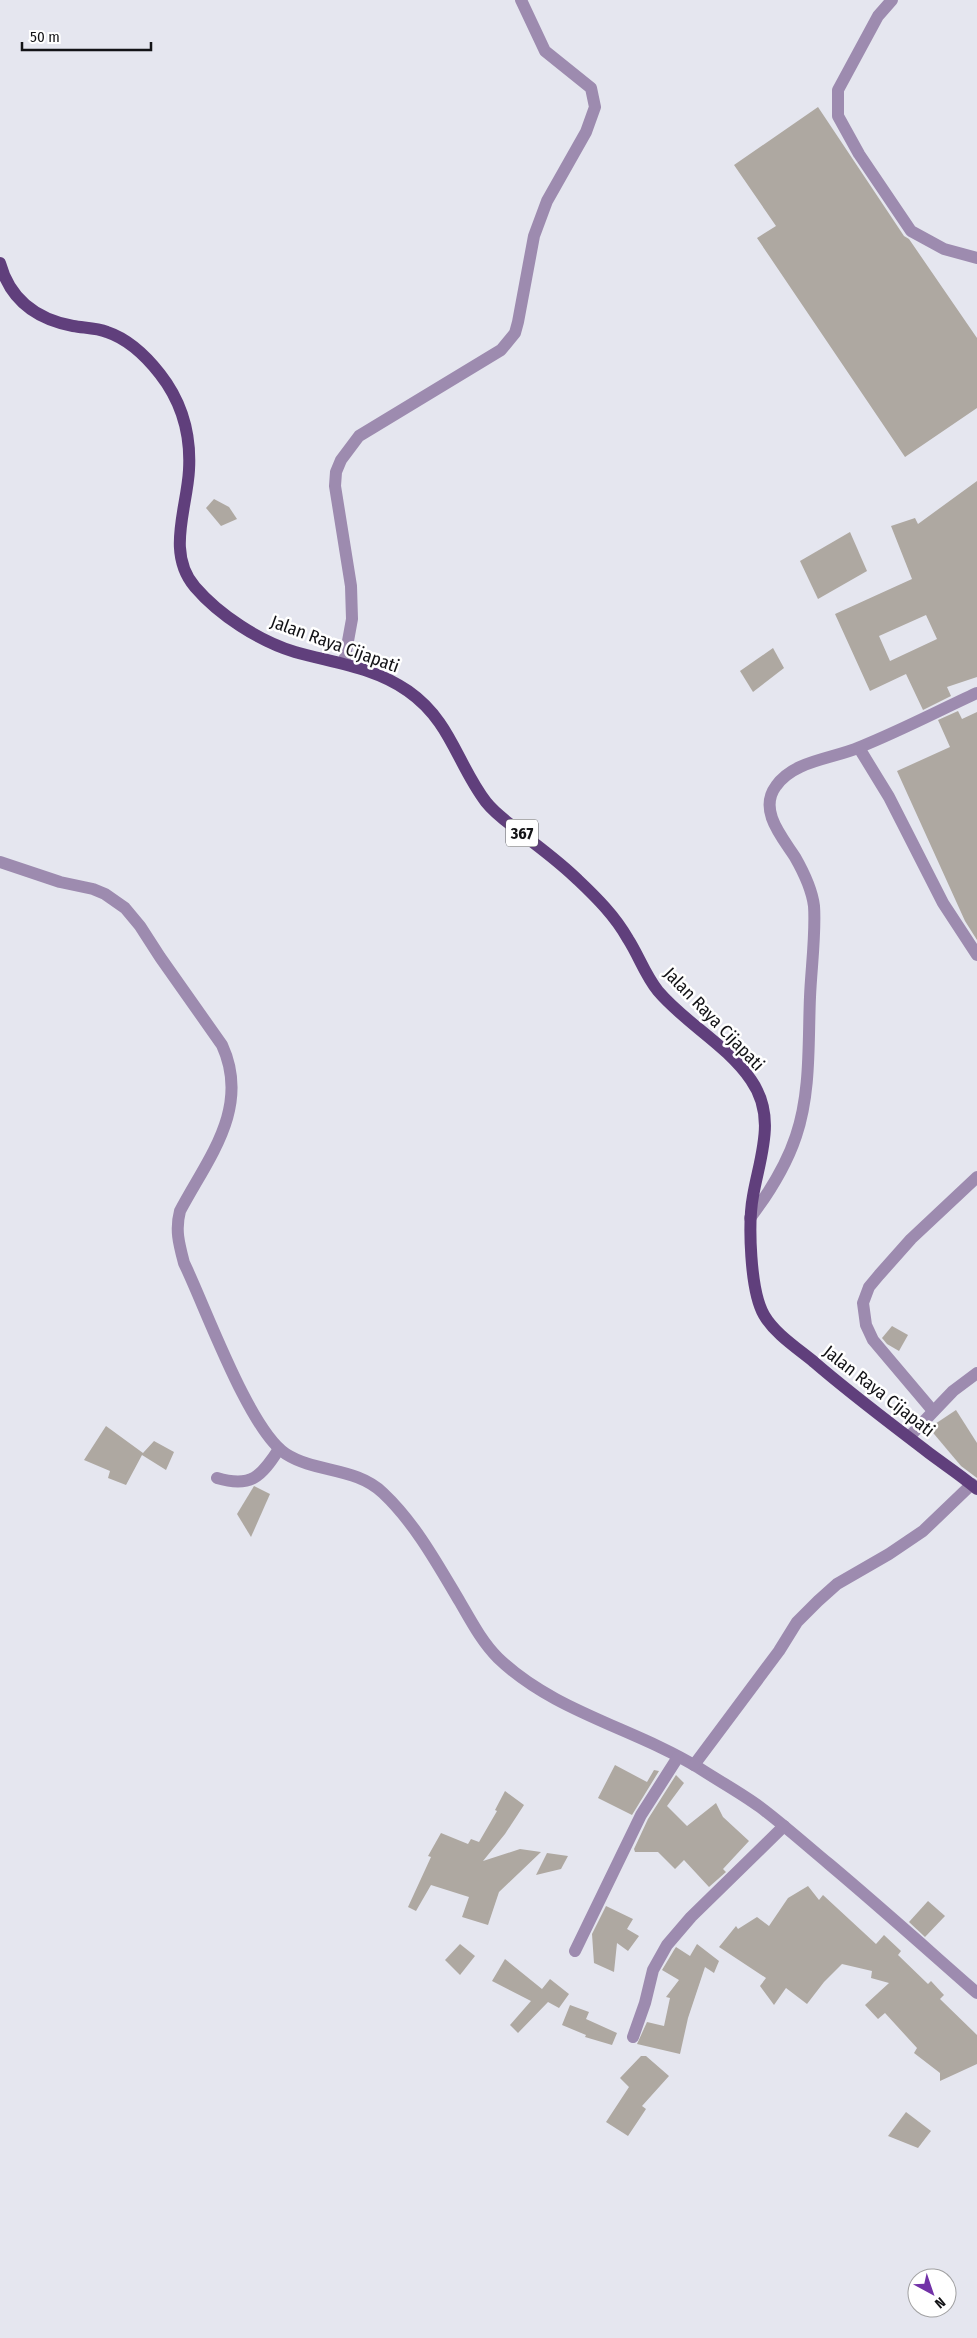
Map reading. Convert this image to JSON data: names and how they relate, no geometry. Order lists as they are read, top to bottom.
{
  "streets": {
    "main road": ["Jalan Raya Cijapati", "367"]
  },
  "scale_bar": "50 m",
  "north": "bottom right"
}
